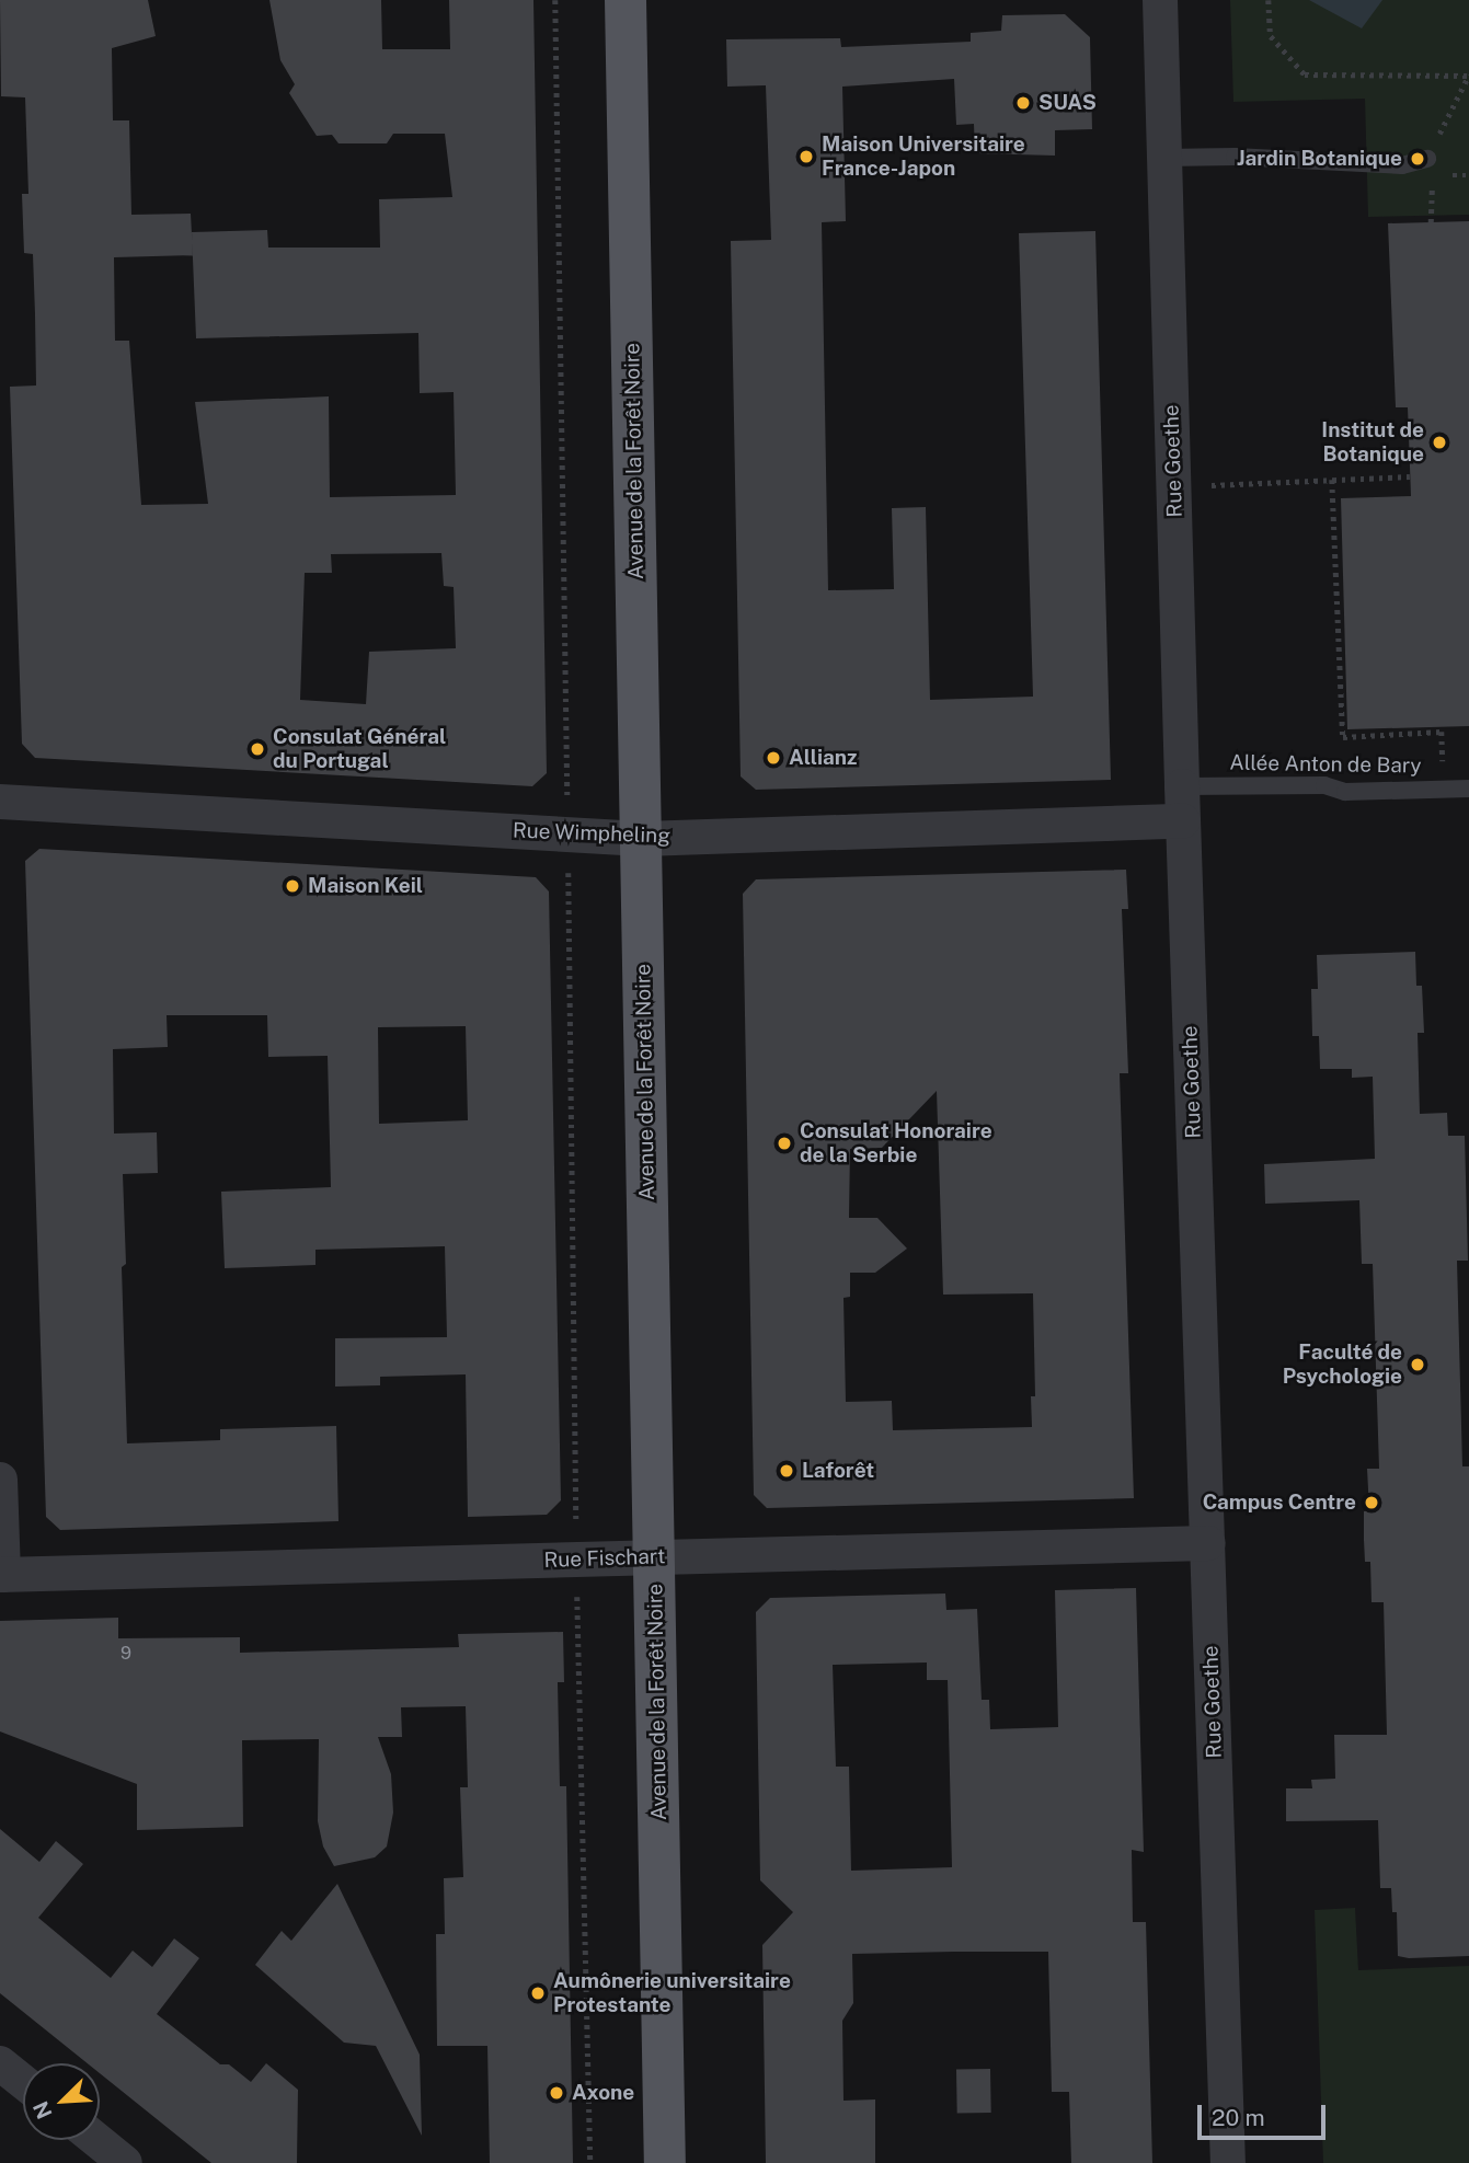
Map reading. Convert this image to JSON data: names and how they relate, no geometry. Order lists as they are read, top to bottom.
{
  "streets": {
    "main road": ["Avenue de la Forêt Noire"],
    "street": ["Rue Goethe", "Rue Wimpheling", "Rue Fischart"],
    "lane": ["Allée Anton de Bary"]
  },
  "crossings": [
    ["Avenue de la Forêt Noire", "Rue Wimpheling"],
    ["Avenue de la Forêt Noire", "Rue Fischart"],
    ["Rue Goethe", "Allée Anton de Bary"],
    ["Rue Goethe", "Rue Wimpheling"],
    ["Rue Goethe", "Rue Fischart"]
  ],
  "places": [
    "SUAS",
    "Maison Universitaire France-Japon",
    "Jardin Botanique",
    "Institut de Botanique",
    "Consulat Général du Portugal",
    "Allianz",
    "Maison Keil",
    "Consulat Honoraire de la Serbie",
    "Faculté de Psychologie",
    "Laforêt",
    "Campus Centre",
    "Aumônerie universitaire Protestante",
    "Axone"
  ],
  "house_numbers": ["9"],
  "scale_bar": "20 m",
  "north": "bottom left"
}
